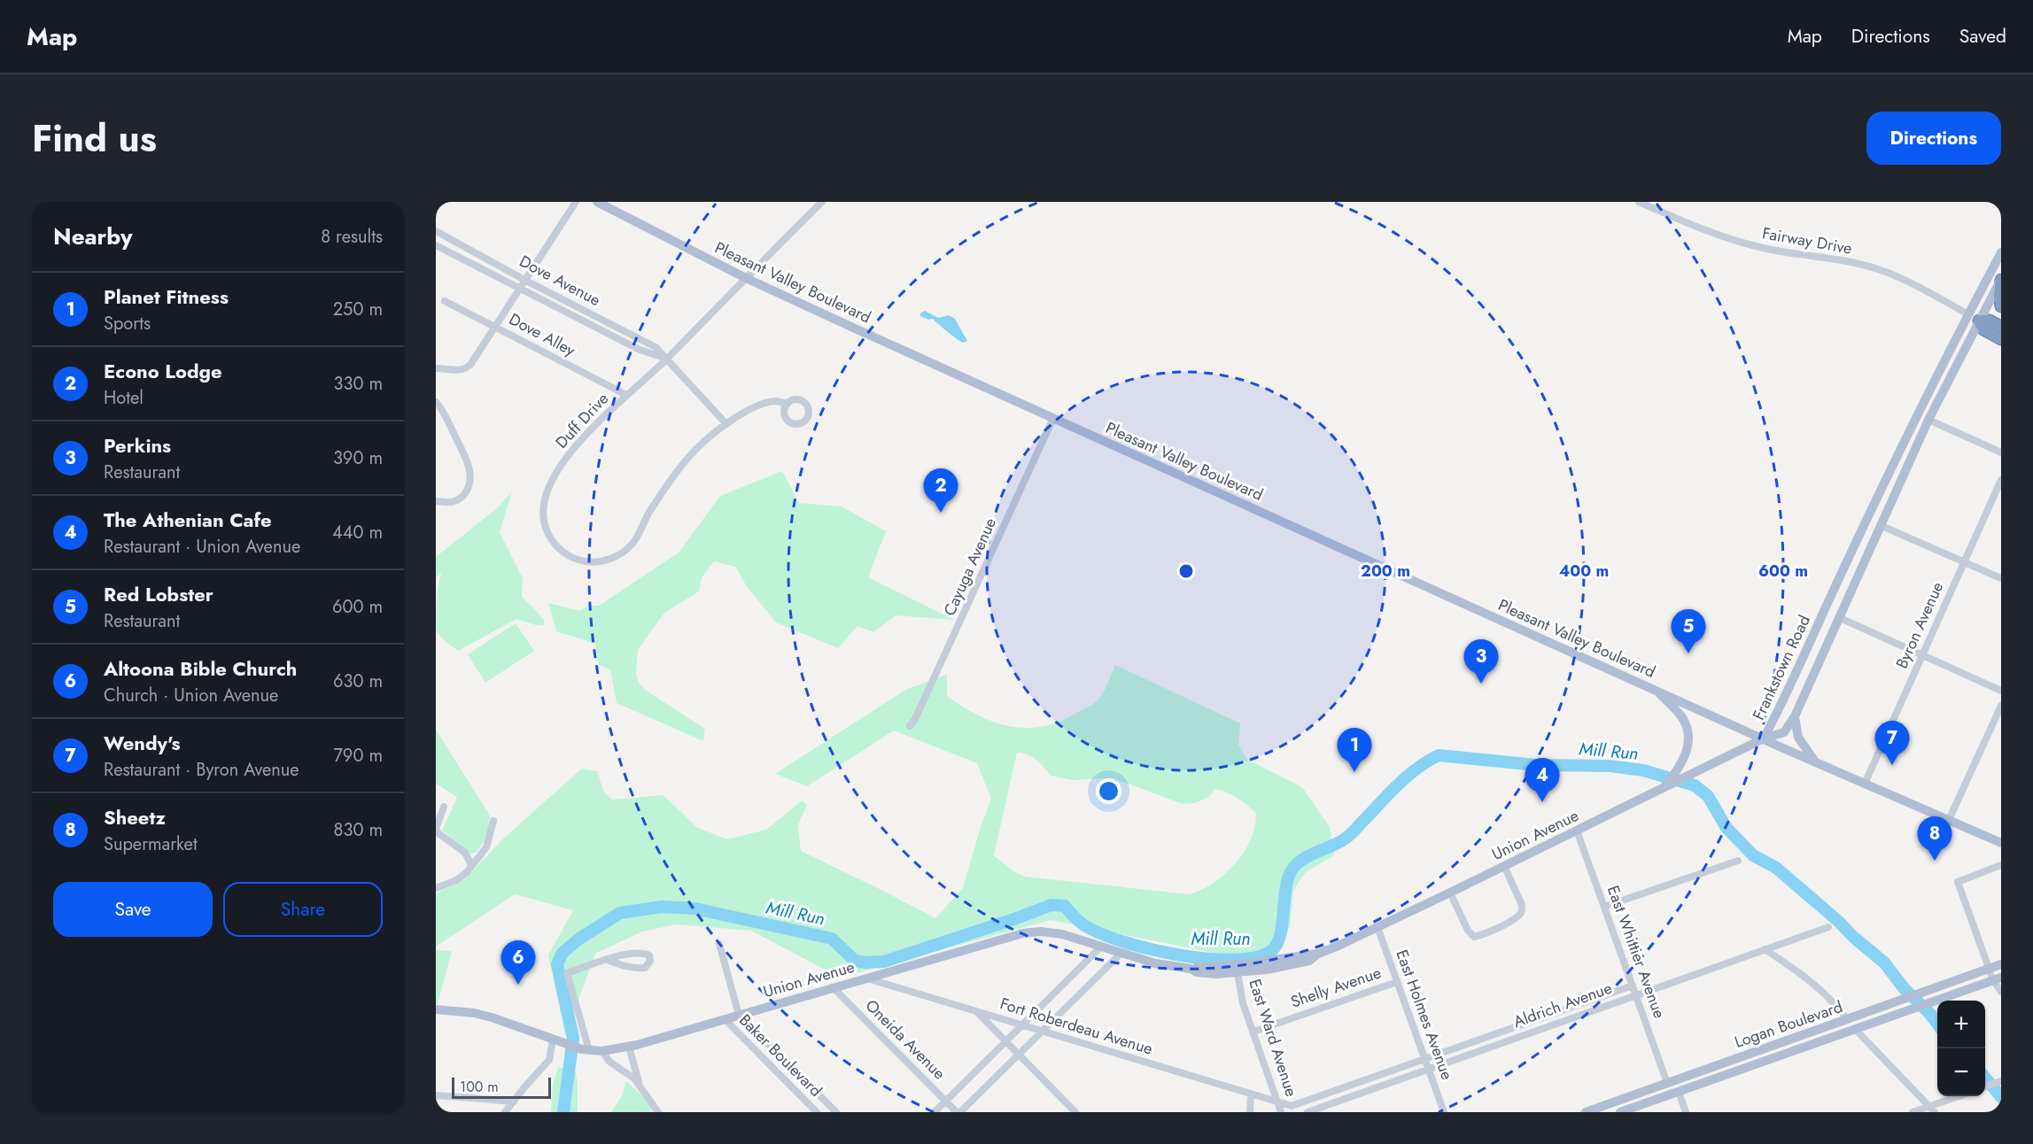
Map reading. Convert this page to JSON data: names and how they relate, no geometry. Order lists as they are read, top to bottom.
{
  "streets": {
    "main road": [
      "Pleasant Valley Boulevard",
      "Frankstown Road",
      "Union Avenue",
      "Logan Boulevard"
    ],
    "street": [
      "Fairway Drive",
      "Dove Avenue",
      "Dove Alley",
      "Duff Drive",
      "Cayuga Avenue",
      "Byron Avenue",
      "East Whittier Avenue",
      "Shelly Avenue",
      "Aldrich Avenue",
      "East Holmes Avenue",
      "Fort Roberdeau Avenue",
      "East Ward Avenue",
      "Oneida Avenue",
      "Baker Boulevard"
    ]
  },
  "crossings": [
    ["Fairway Drive", "Frankstown Road"],
    ["Dove Avenue", "Duff Drive"],
    ["Pleasant Valley Boulevard", "Duff Drive"],
    ["Pleasant Valley Boulevard", "Cayuga Avenue"],
    ["Pleasant Valley Boulevard", "Byron Avenue"],
    ["Pleasant Valley Boulevard", "Frankstown Road"],
    ["Pleasant Valley Boulevard", "Union Avenue"],
    ["Dove Alley", "Duff Drive"],
    ["Frankstown Road", "Union Avenue"],
    ["Union Avenue", "East Whittier Avenue"],
    ["Union Avenue", "East Holmes Avenue"],
    ["Union Avenue", "Fort Roberdeau Avenue"],
    ["Union Avenue", "East Ward Avenue"],
    ["Union Avenue", "Oneida Avenue"],
    ["Union Avenue", "Baker Boulevard"],
    ["East Whittier Avenue", "Aldrich Avenue"],
    ["East Whittier Avenue", "Logan Boulevard"],
    ["Shelly Avenue", "East Holmes Avenue"],
    ["Shelly Avenue", "East Ward Avenue"],
    ["Aldrich Avenue", "East Holmes Avenue"],
    ["Aldrich Avenue", "Fort Roberdeau Avenue"],
    ["Aldrich Avenue", "East Ward Avenue"],
    ["Fort Roberdeau Avenue", "East Ward Avenue"]
  ],
  "water": ["Mill Run"],
  "scale_bar": "100 m",
  "page": {
    "header": "Map",
    "nav": ["Map", "Directions", "Saved"],
    "title": "Find us",
    "buttons": [
      "Directions",
      ["Save", "Share"]
    ],
    "heading": ["Nearby", "8 results"],
    "list": [
      {
        "mark": "1",
        "name": "Planet Fitness",
        "note": "Sports",
        "value": "250 m"
      },
      {
        "mark": "2",
        "name": "Econo Lodge",
        "note": "Hotel",
        "value": "330 m"
      },
      {
        "mark": "3",
        "name": "Perkins",
        "note": "Restaurant",
        "value": "390 m"
      },
      {
        "mark": "4",
        "name": "The Athenian Cafe",
        "note": "Restaurant · Union Avenue",
        "value": "440 m"
      },
      {
        "mark": "5",
        "name": "Red Lobster",
        "note": "Restaurant",
        "value": "600 m"
      },
      {
        "mark": "6",
        "name": "Altoona Bible Church",
        "note": "Church · Union Avenue",
        "value": "630 m"
      },
      {
        "mark": "7",
        "name": "Wendy's",
        "note": "Restaurant · Byron Avenue",
        "value": "790 m"
      },
      {
        "mark": "8",
        "name": "Sheetz",
        "note": "Supermarket",
        "value": "830 m"
      }
    ],
    "pins": [
      "2",
      "5",
      "3",
      "7",
      "1",
      "4",
      "8",
      "6"
    ],
    "map_buttons": ["+", "−"],
    "scale": "100 m"
  },
  "rings": ["200 m", "400 m", "600 m"]
}
